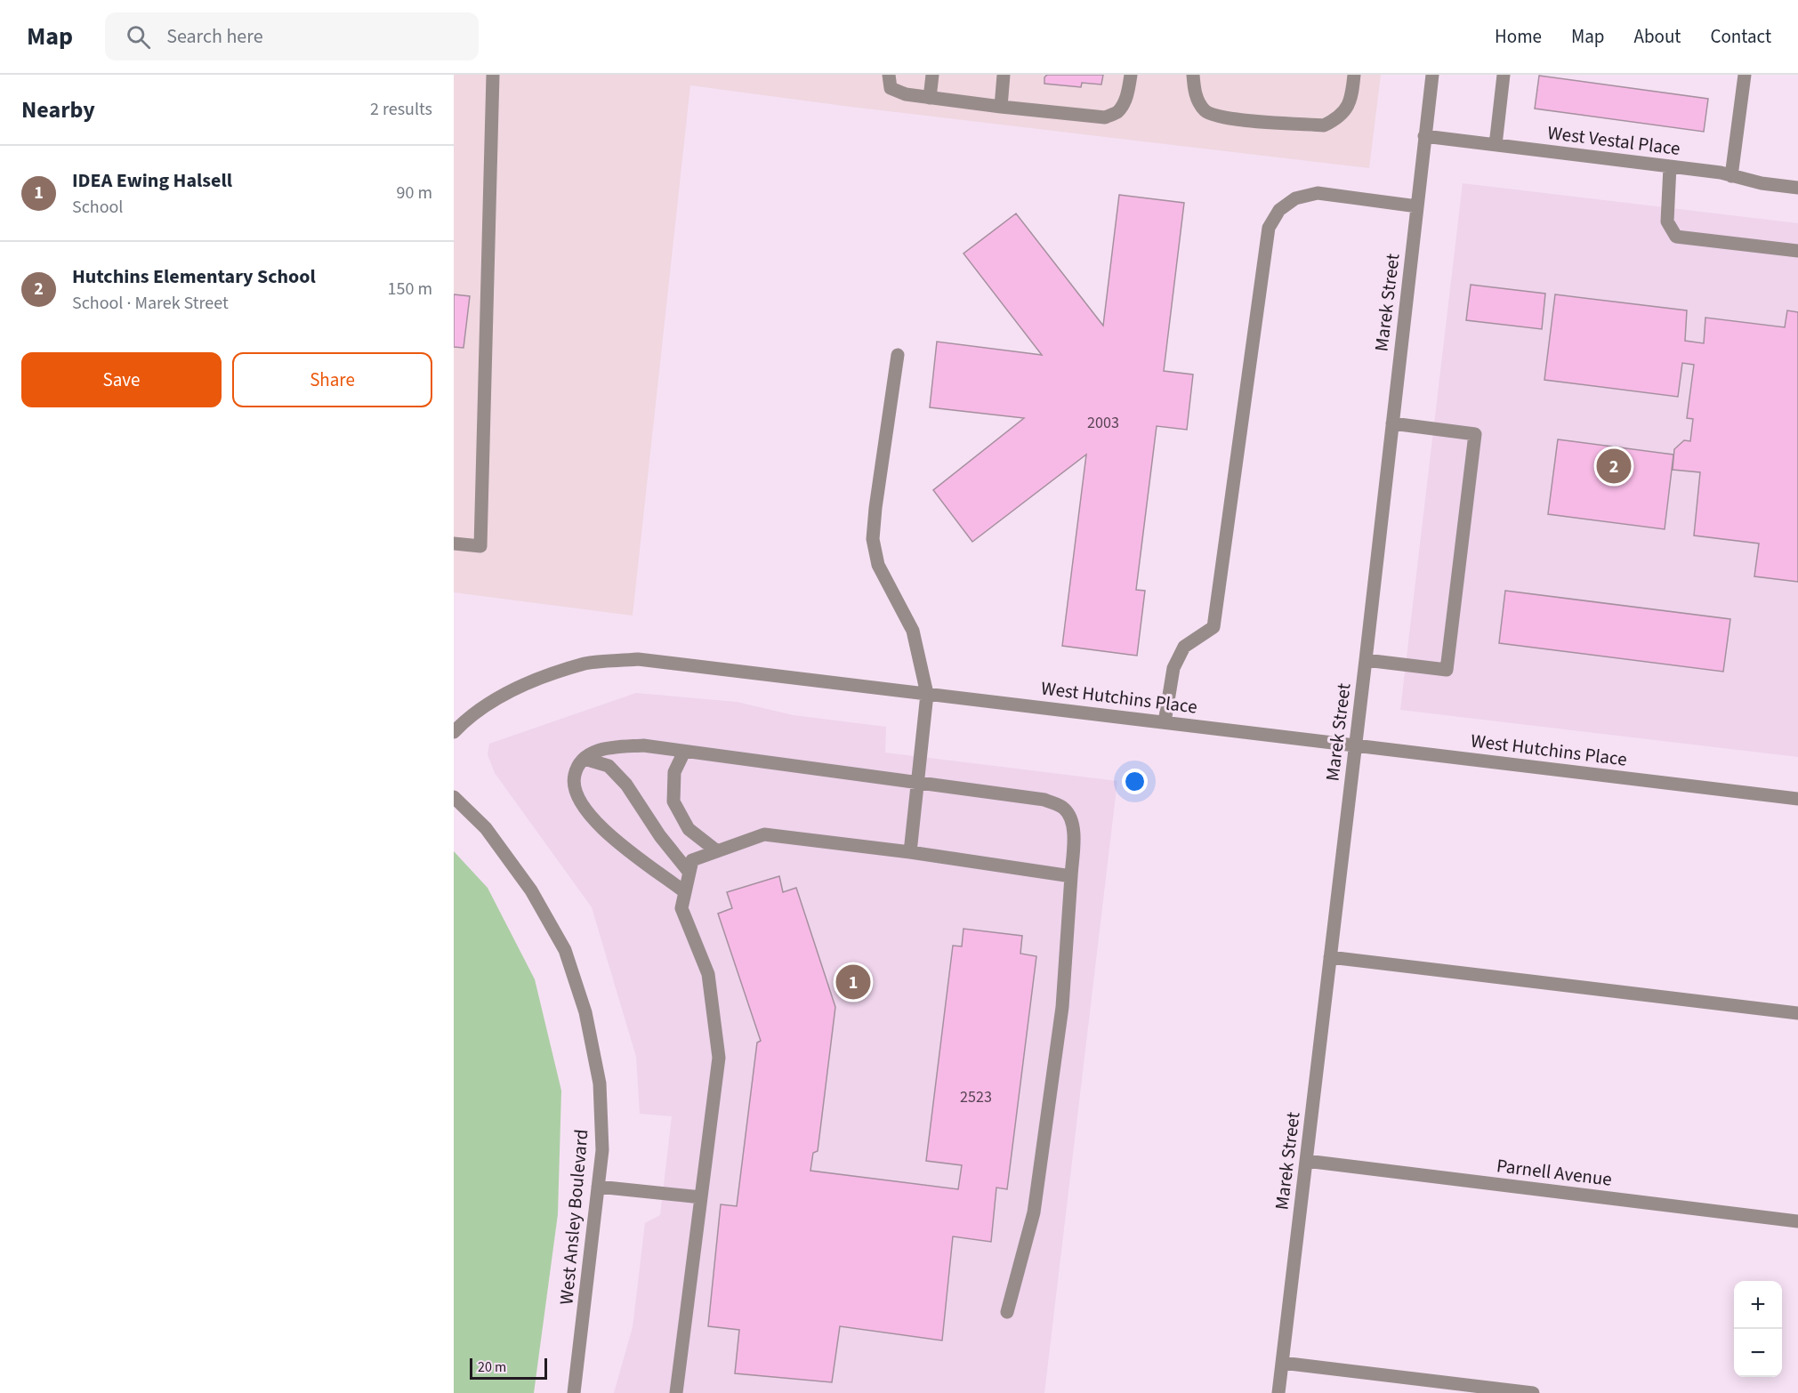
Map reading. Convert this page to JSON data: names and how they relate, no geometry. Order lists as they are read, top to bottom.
{
  "streets": {
    "street": [
      "West Vestal Place",
      "Marek Street",
      "West Hutchins Place",
      "Parnell Avenue",
      "West Ansley Boulevard"
    ]
  },
  "crossings": [
    ["West Vestal Place", "Marek Street"],
    ["Marek Street", "West Hutchins Place"],
    ["Marek Street", "Parnell Avenue"]
  ],
  "house_numbers": ["2003", "2523"],
  "scale_bar": "20 m",
  "page": {
    "header": "Map",
    "search": "Search here",
    "nav": [
      "Home",
      "Map",
      "About",
      "Contact"
    ],
    "heading": ["Nearby", "2 results"],
    "list": [
      {
        "mark": "1",
        "name": "IDEA Ewing Halsell",
        "note": "School",
        "value": "90 m"
      },
      {
        "mark": "2",
        "name": "Hutchins Elementary School",
        "note": "School · Marek Street",
        "value": "150 m"
      }
    ],
    "buttons": ["Save", "Share"],
    "pins": ["2", "1"],
    "map_buttons": ["+", "−"],
    "scale": "20 m"
  }
}
